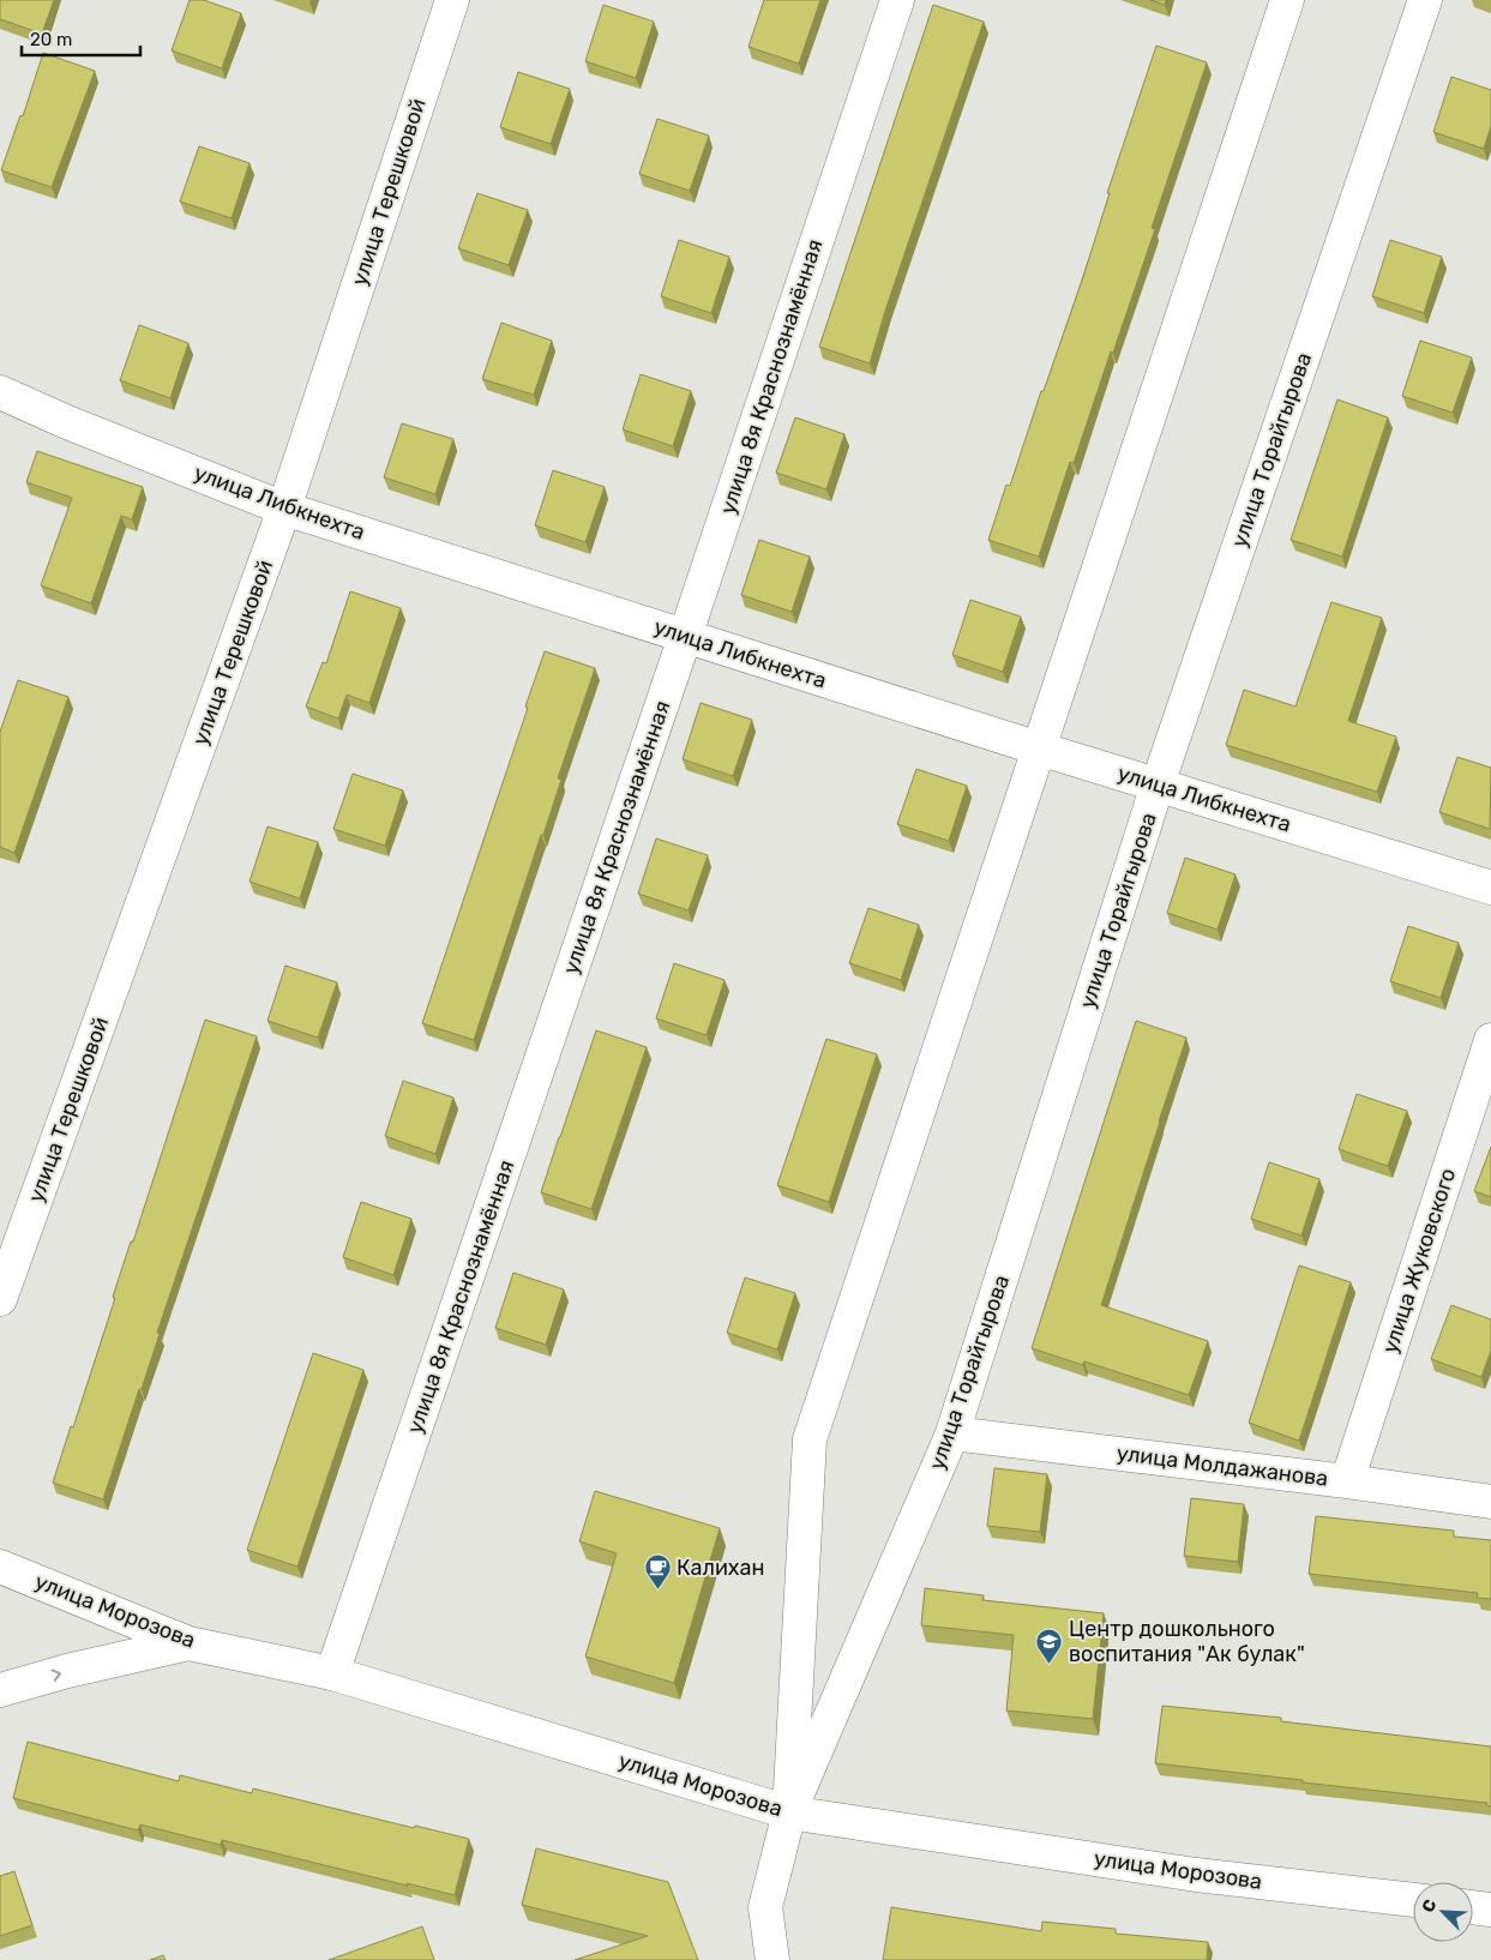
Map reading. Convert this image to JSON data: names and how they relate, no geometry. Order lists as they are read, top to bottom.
{
  "streets": {
    "street": [
      "улица Терешковой",
      "улица 8я Краснознамённая",
      "улица Торайгырова",
      "улица Либкнехта",
      "улица Жуковского",
      "улица Молдажанова",
      "улица Морозова"
    ]
  },
  "crossings": [
    ["улица Терешковой", "улица Либкнехта"],
    ["улица 8я Краснознамённая", "улица Либкнехта"],
    ["улица 8я Краснознамённая", "улица Морозова"],
    ["улица Торайгырова", "улица Либкнехта"],
    ["улица Торайгырова", "улица Молдажанова"],
    ["улица Торайгырова", "улица Морозова"],
    ["улица Жуковского", "улица Молдажанова"]
  ],
  "places": {
    "cafe": ["Калихан"],
    "school or university": ["Центр дошкольного воспитания \"Ак булак\""]
  },
  "scale_bar": "20 m",
  "north": "top left"
}
